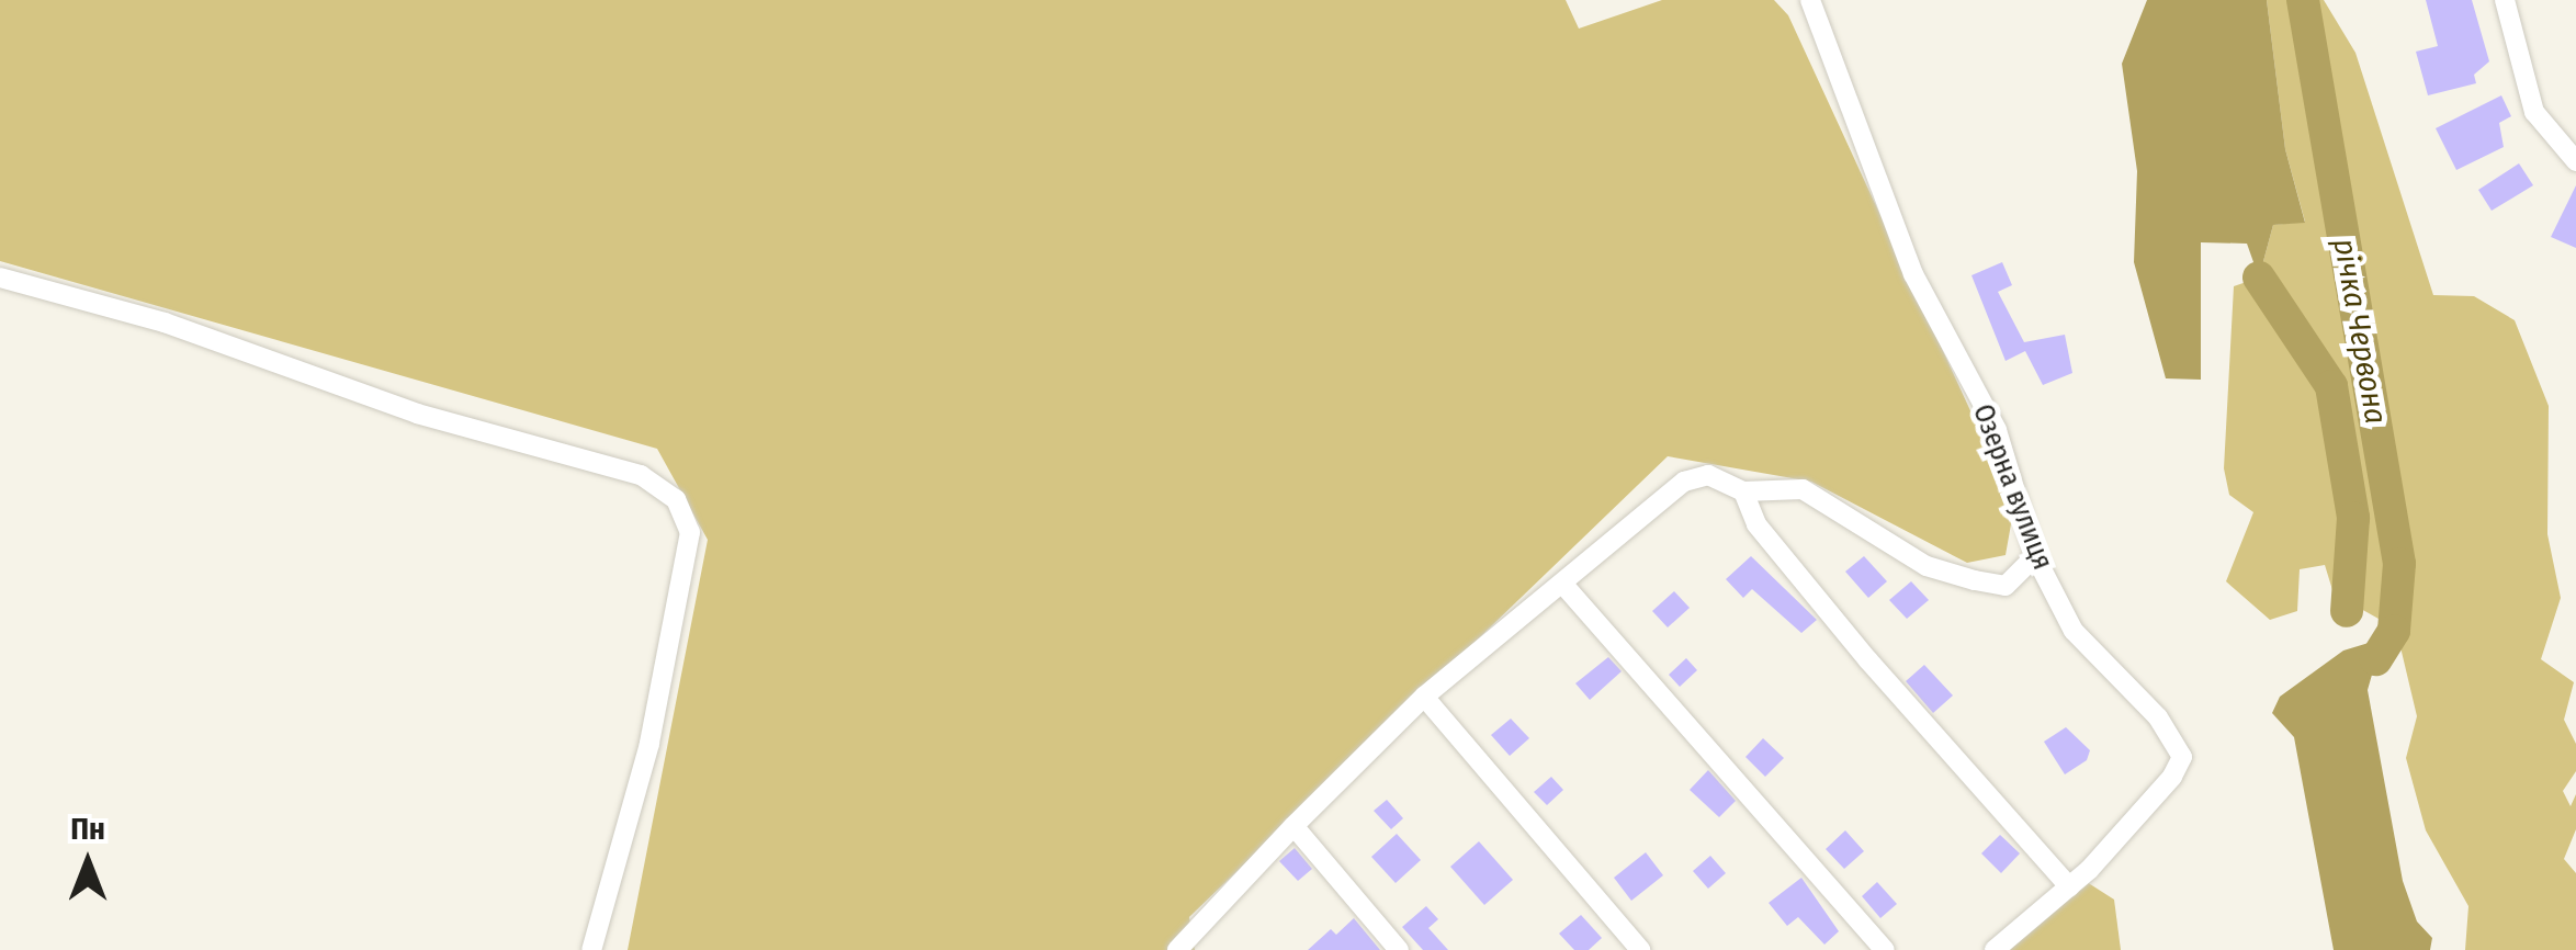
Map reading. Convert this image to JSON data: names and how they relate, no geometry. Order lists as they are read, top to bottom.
{
  "streets": {
    "street": ["Озерна вулиця"]
  },
  "water": ["річка Червона"],
  "north": "top"
}
